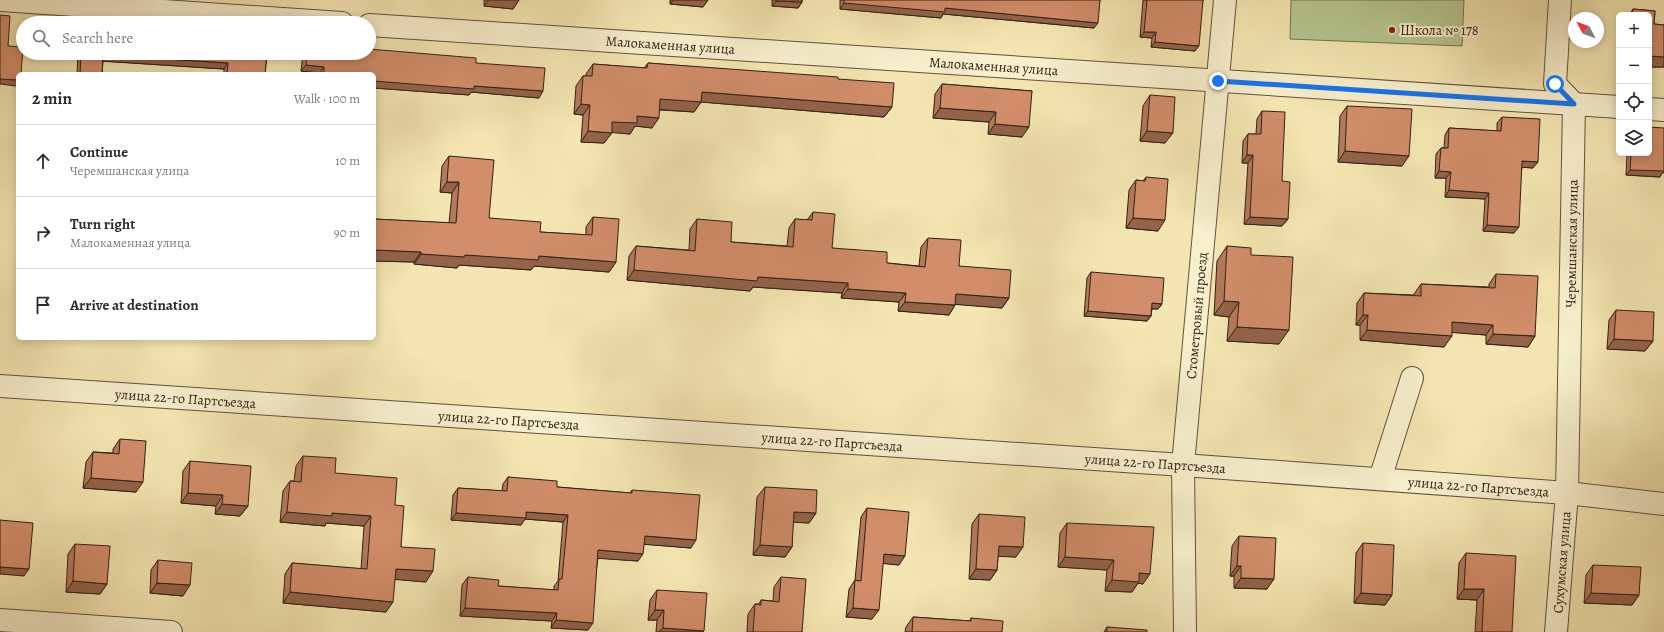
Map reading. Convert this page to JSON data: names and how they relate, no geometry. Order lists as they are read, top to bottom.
{
  "streets": {
    "street": [
      "Малокаменная улица",
      "Черемшанская улица",
      "Стометровый проезд",
      "улица 22-го Партсъезда",
      "Сухумская улица"
    ]
  },
  "crossings": [
    ["Малокаменная улица", "Черемшанская улица"],
    ["Малокаменная улица", "Стометровый проезд"],
    ["Черемшанская улица", "улица 22-го Партсъезда"],
    ["Черемшанская улица", "Сухумская улица"],
    ["Стометровый проезд", "улица 22-го Партсъезда"],
    ["улица 22-го Партсъезда", "Сухумская улица"]
  ],
  "places": ["Школа № 178"],
  "north": "top left",
  "page": {
    "map_buttons": ["+", "−"],
    "search": "Search here",
    "heading": ["2 min", "Walk · 100 m"],
    "list": [
      ["Continue", "Черемшанская улица", "10 m"],
      ["Turn right", "Малокаменная улица", "90 m"],
      "Arrive at destination"
    ]
  }
}
